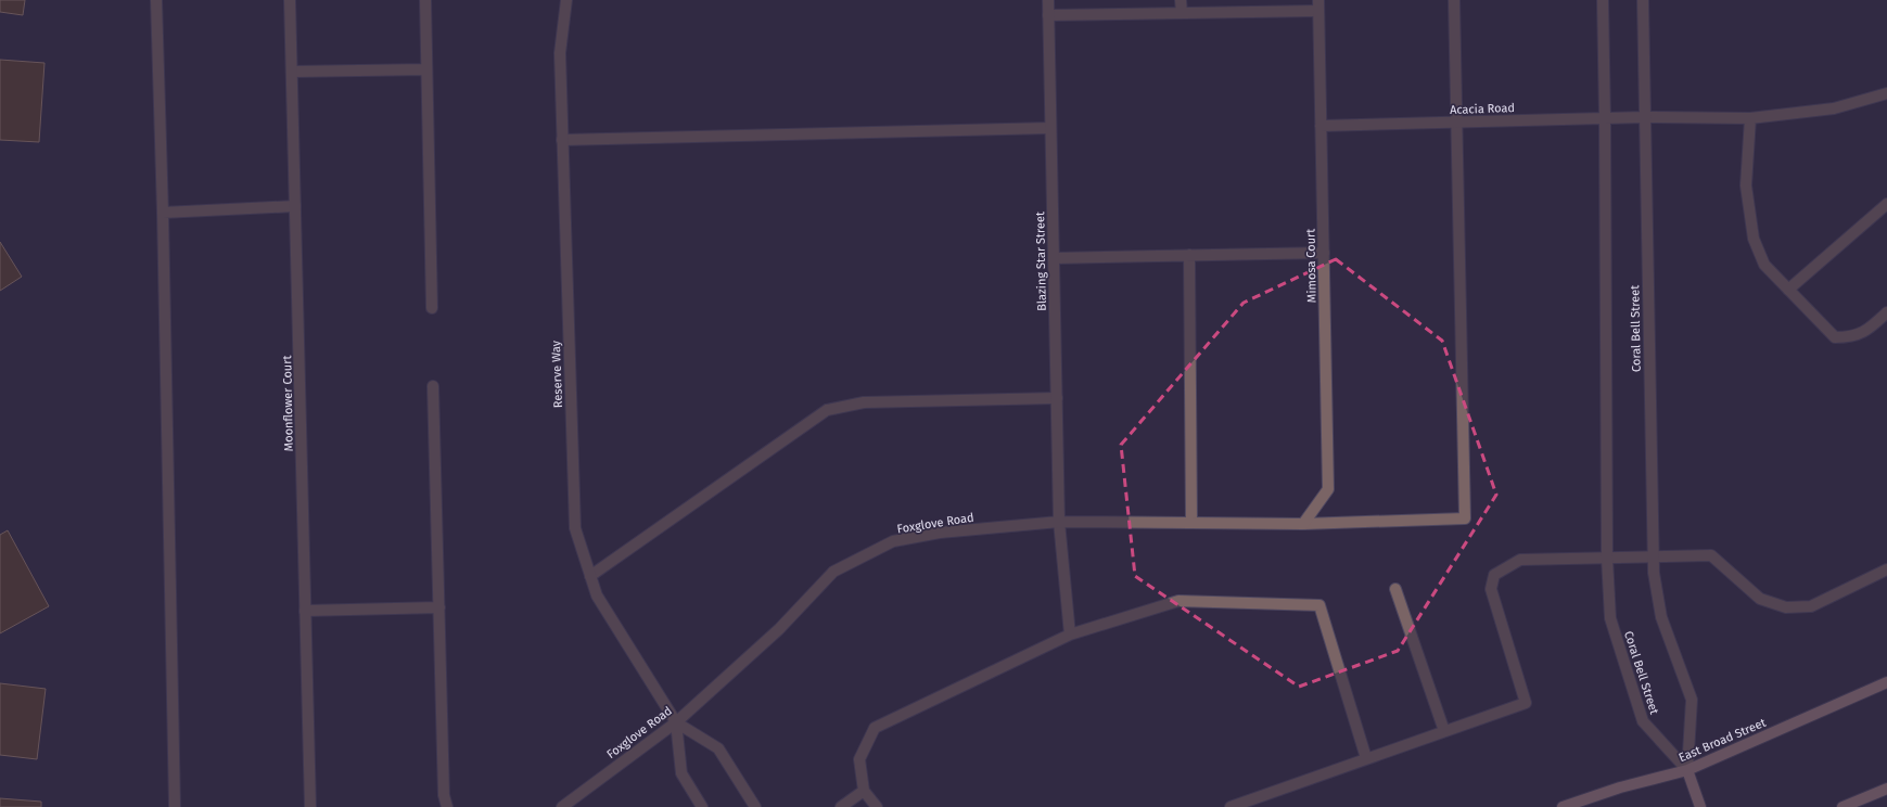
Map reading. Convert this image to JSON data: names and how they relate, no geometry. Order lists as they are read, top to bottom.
{
  "streets": {
    "main road": ["East Broad Street"],
    "street": [
      "Acacia Road",
      "Blazing Star Street",
      "Mimosa Court",
      "Coral Bell Street",
      "Reserve Way",
      "Moonflower Court",
      "Foxglove Road"
    ]
  },
  "crossings": [
    ["Acacia Road", "Mimosa Court"],
    ["Acacia Road", "Coral Bell Street"],
    ["Acacia Road", "Foxglove Road"],
    ["Blazing Star Street", "Foxglove Road"],
    ["Mimosa Court", "Foxglove Road"],
    ["Coral Bell Street", "East Broad Street"],
    ["Reserve Way", "Foxglove Road"]
  ]
}
